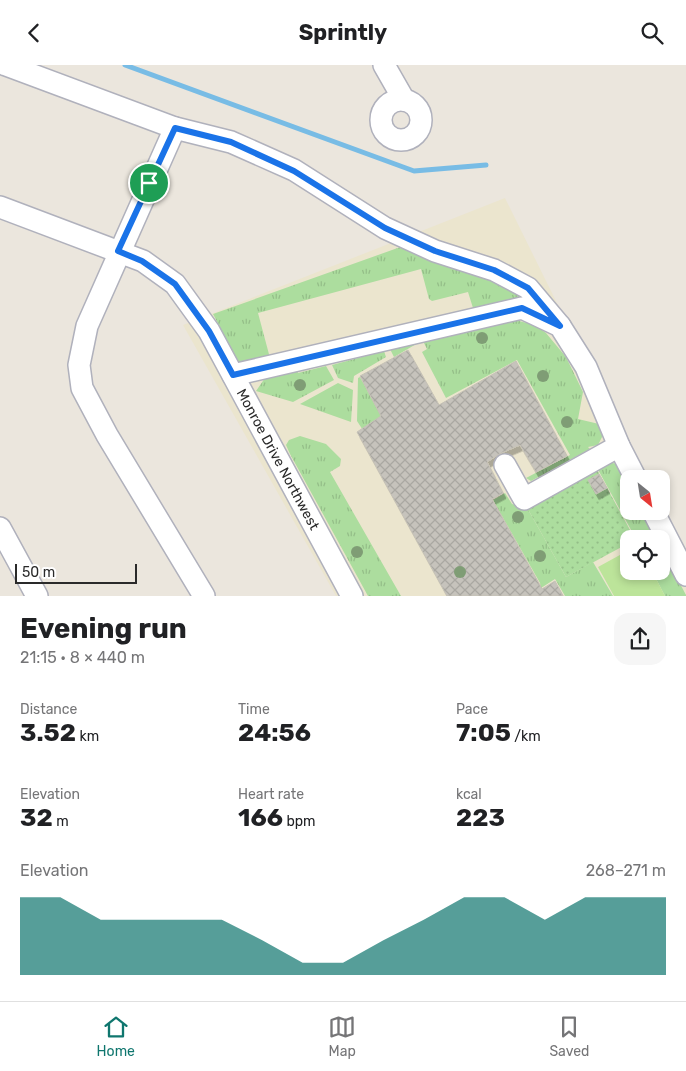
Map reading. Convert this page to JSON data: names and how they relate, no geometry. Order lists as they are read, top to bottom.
{
  "streets": {
    "street": ["Monroe Drive Northwest"]
  },
  "scale_bar": "50 m",
  "north": "bottom right",
  "page": {
    "header": "Sprintly",
    "scale": "50 m",
    "heading": ["Evening run", "21:15 · 8 × 440 m"],
    "stats": [
      ["Distance", "3.52 km"],
      ["Time", "24:56"],
      ["Pace", "7:05 /km"],
      ["Elevation", "32 m"],
      ["Heart rate", "166 bpm"],
      ["kcal", "223"]
    ],
    "chart": ["Elevation", "268–271 m"],
    "tabs": ["Home", "Map", "Saved"]
  }
}
